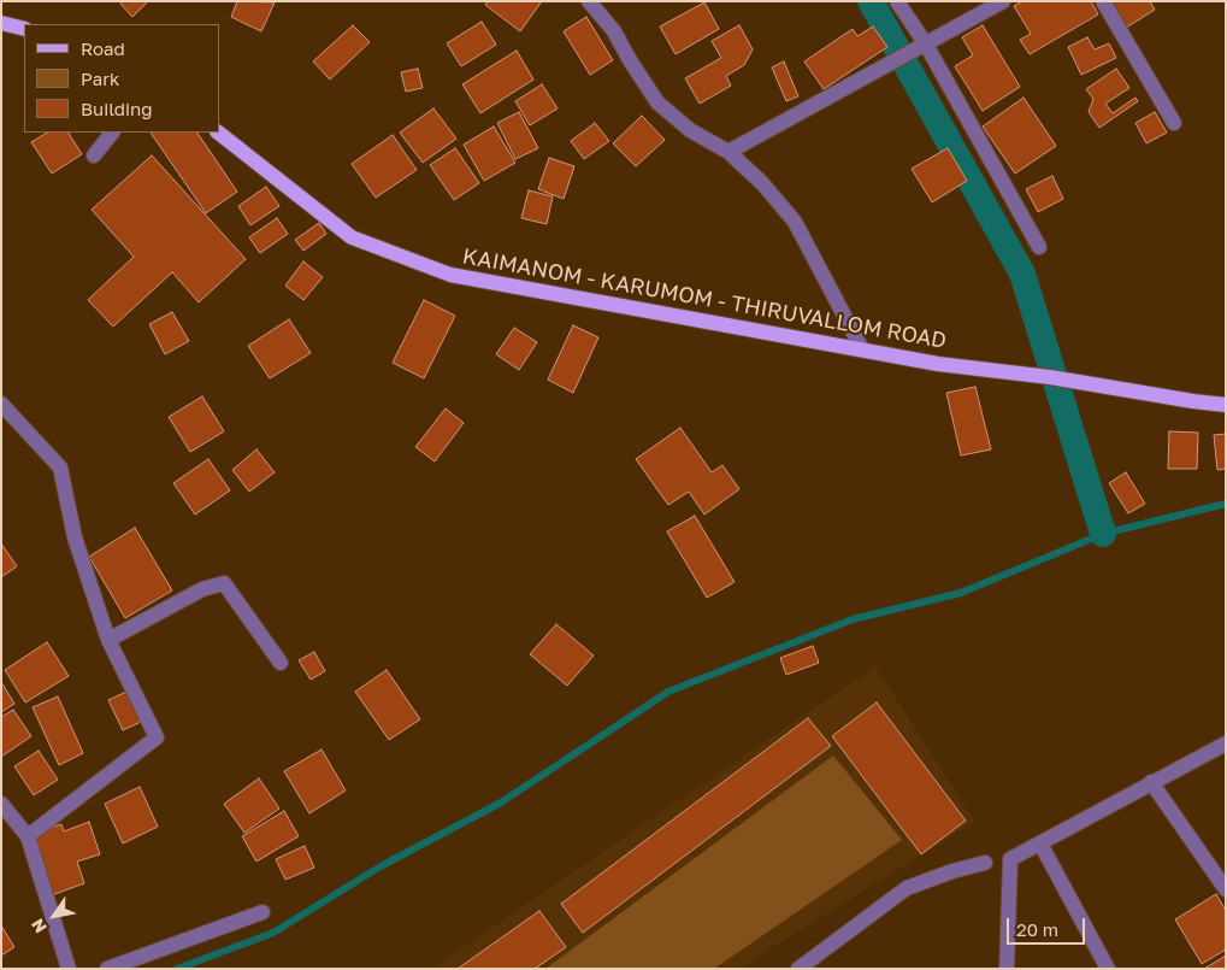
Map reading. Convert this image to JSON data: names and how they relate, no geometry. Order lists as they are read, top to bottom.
{
  "streets": {
    "main road": ["KAIMANOM - KARUMOM - THIRUVALLOM ROAD"]
  },
  "legend": ["Road", "Park", "Building"],
  "scale_bar": "20 m",
  "north": "bottom left"
}
